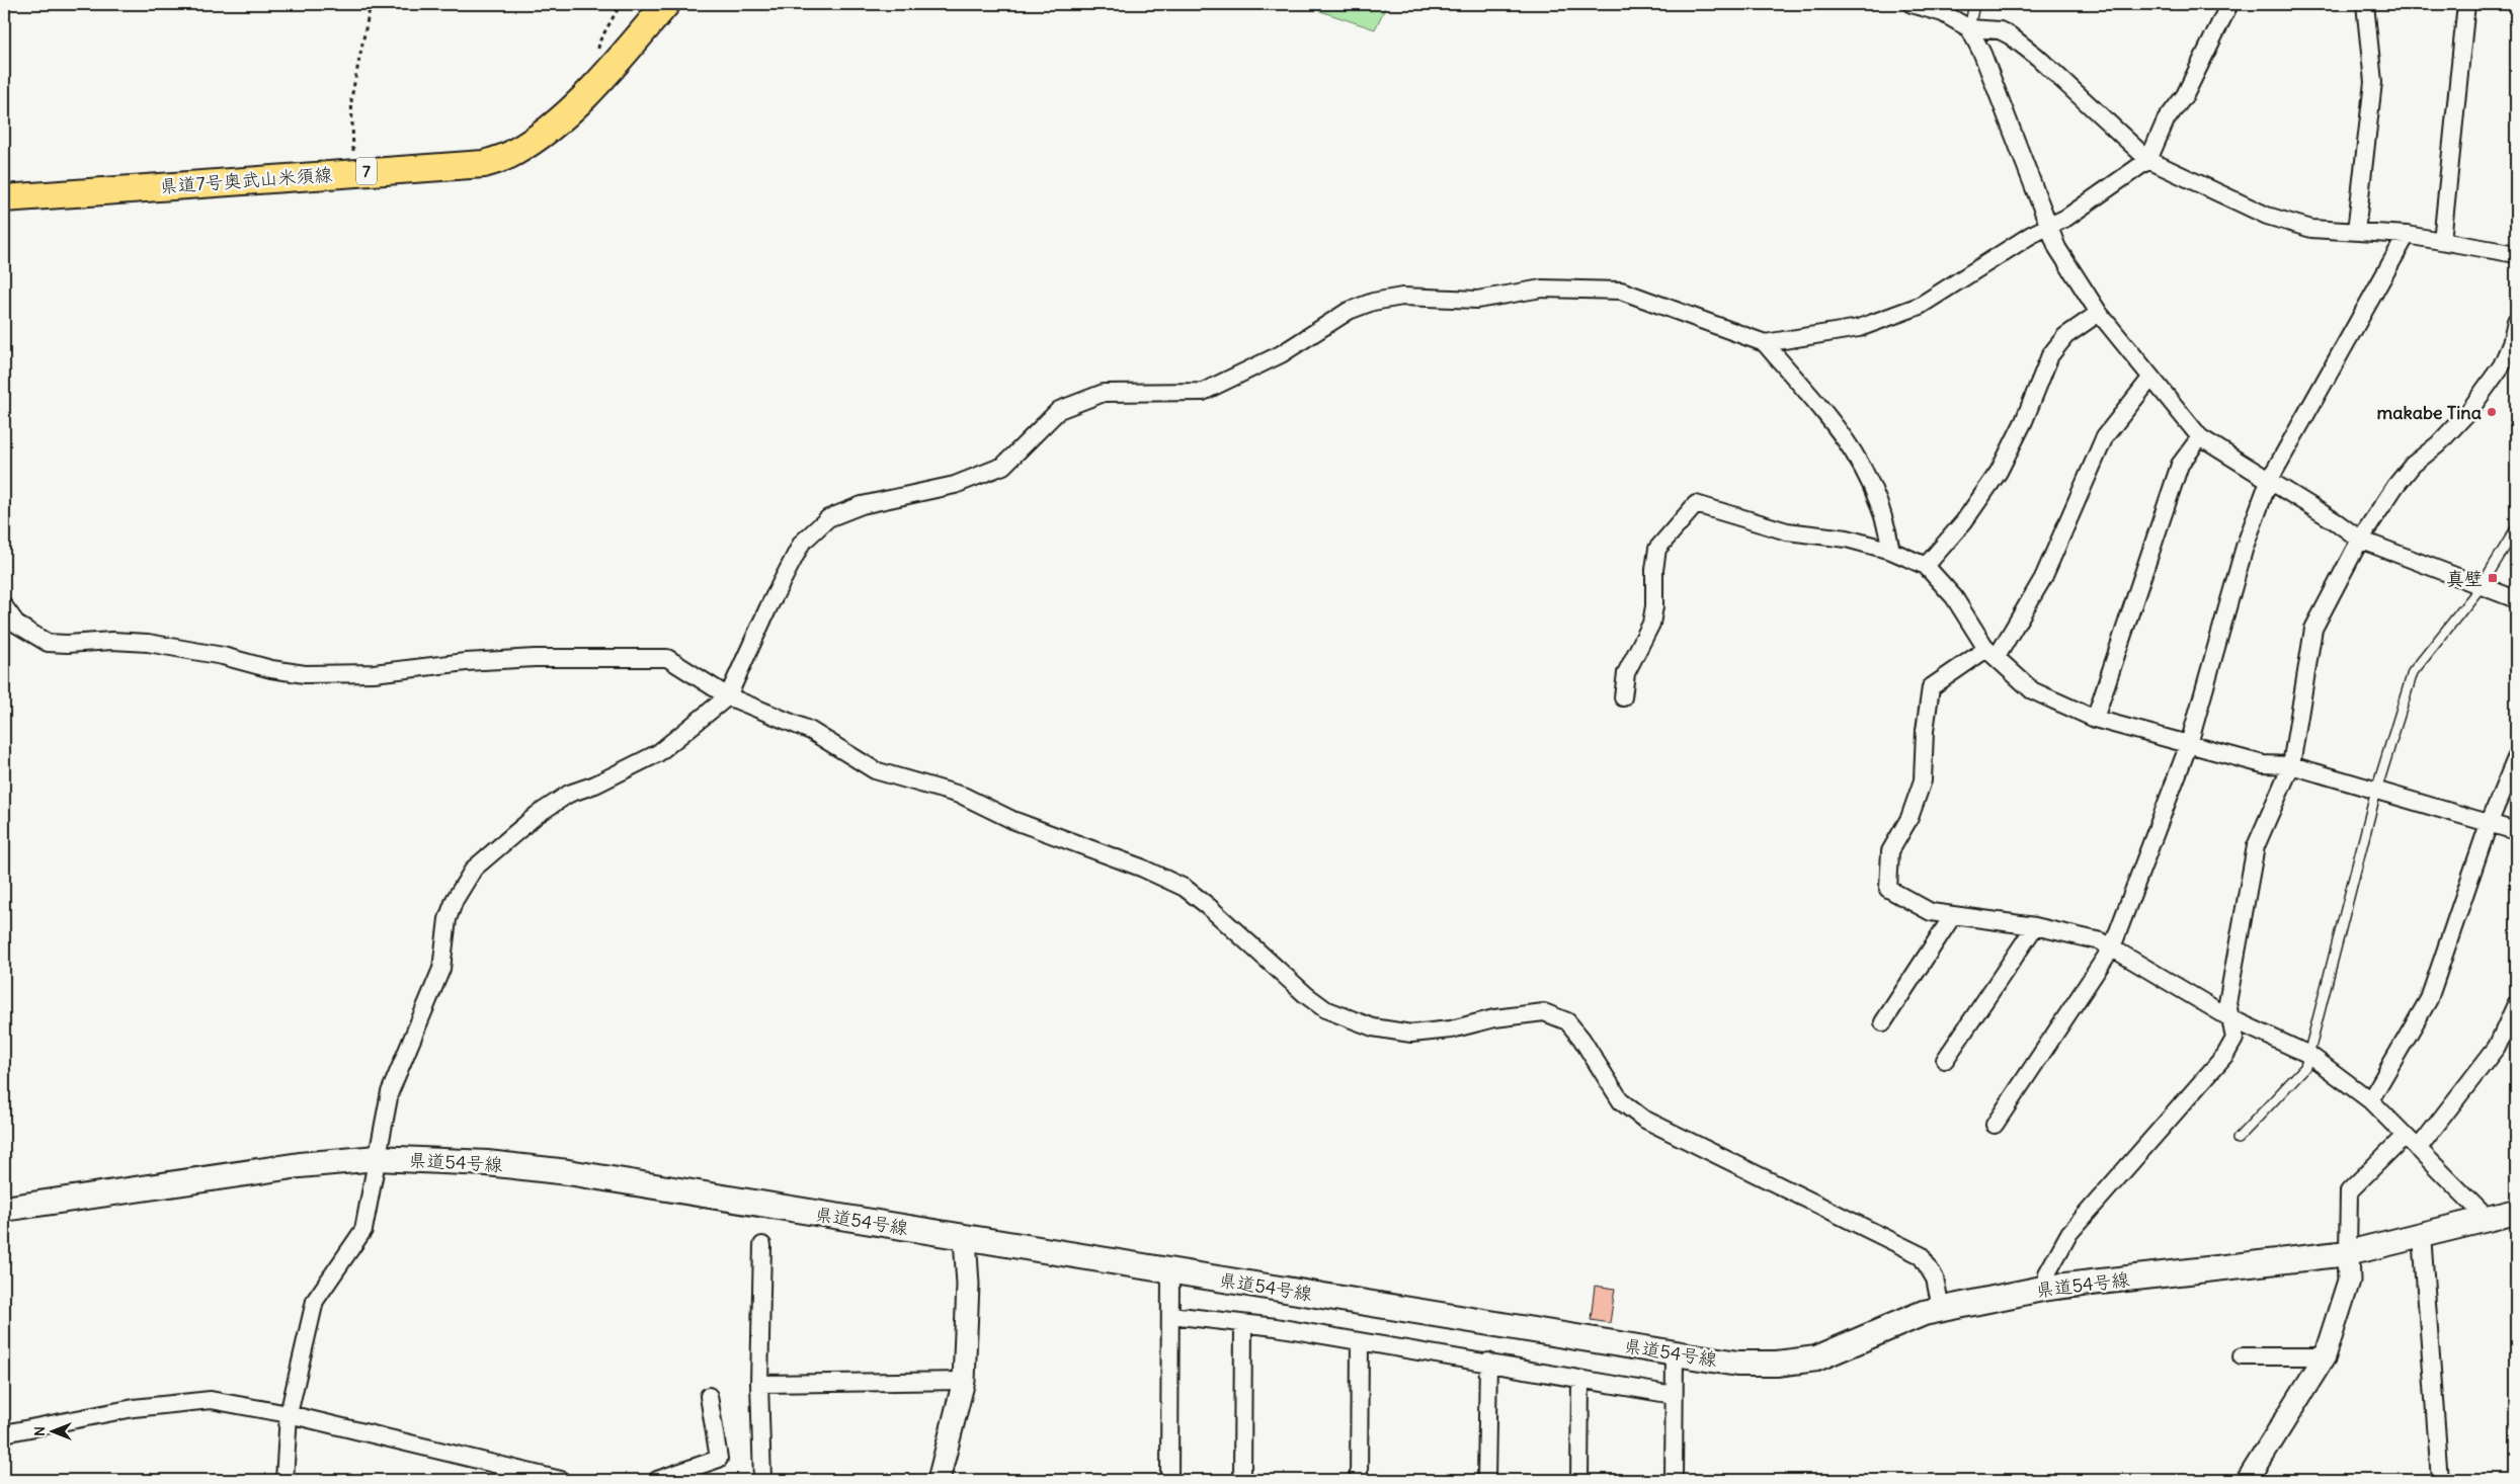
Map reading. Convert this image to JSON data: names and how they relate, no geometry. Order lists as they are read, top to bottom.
{
  "streets": {
    "main road": ["7", "県道7号奥武山米須線", "県道54号線"]
  },
  "places": {
    "other": ["makabe Tina"],
    "transit": ["真壁"]
  },
  "north": "left"
}
